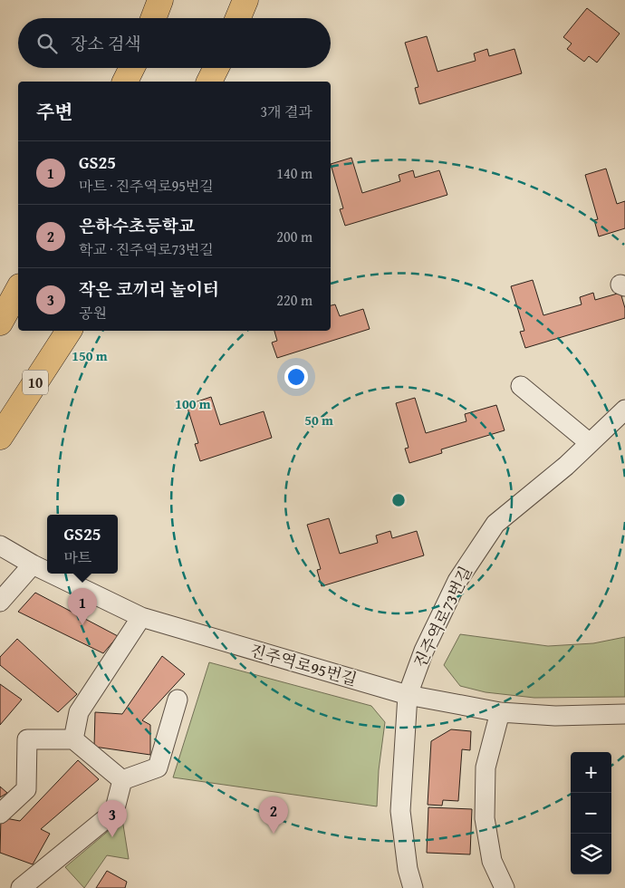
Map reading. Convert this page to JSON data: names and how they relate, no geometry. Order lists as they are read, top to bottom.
{
  "streets": {
    "highway": ["10"],
    "street": ["진주역로73번길", "진주역로95번길"]
  },
  "crossings": [
    ["진주역로73번길", "진주역로95번길"]
  ],
  "page": {
    "search": "장소 검색",
    "heading": ["주변", "3개 결과"],
    "list": [
      {
        "mark": "1",
        "name": "GS25",
        "note": "마트 · 진주역로95번길",
        "value": "140 m"
      },
      {
        "mark": "2",
        "name": "은하수초등학교",
        "note": "학교 · 진주역로73번길",
        "value": "200 m"
      },
      {
        "mark": "3",
        "name": "작은 코끼리 놀이터",
        "note": "공원",
        "value": "220 m"
      }
    ],
    "popup": ["GS25", "마트"],
    "pins": ["1", "2", "3"],
    "map_buttons": ["+", "−"]
  },
  "rings": ["150 m", "100 m", "50 m"]
}
